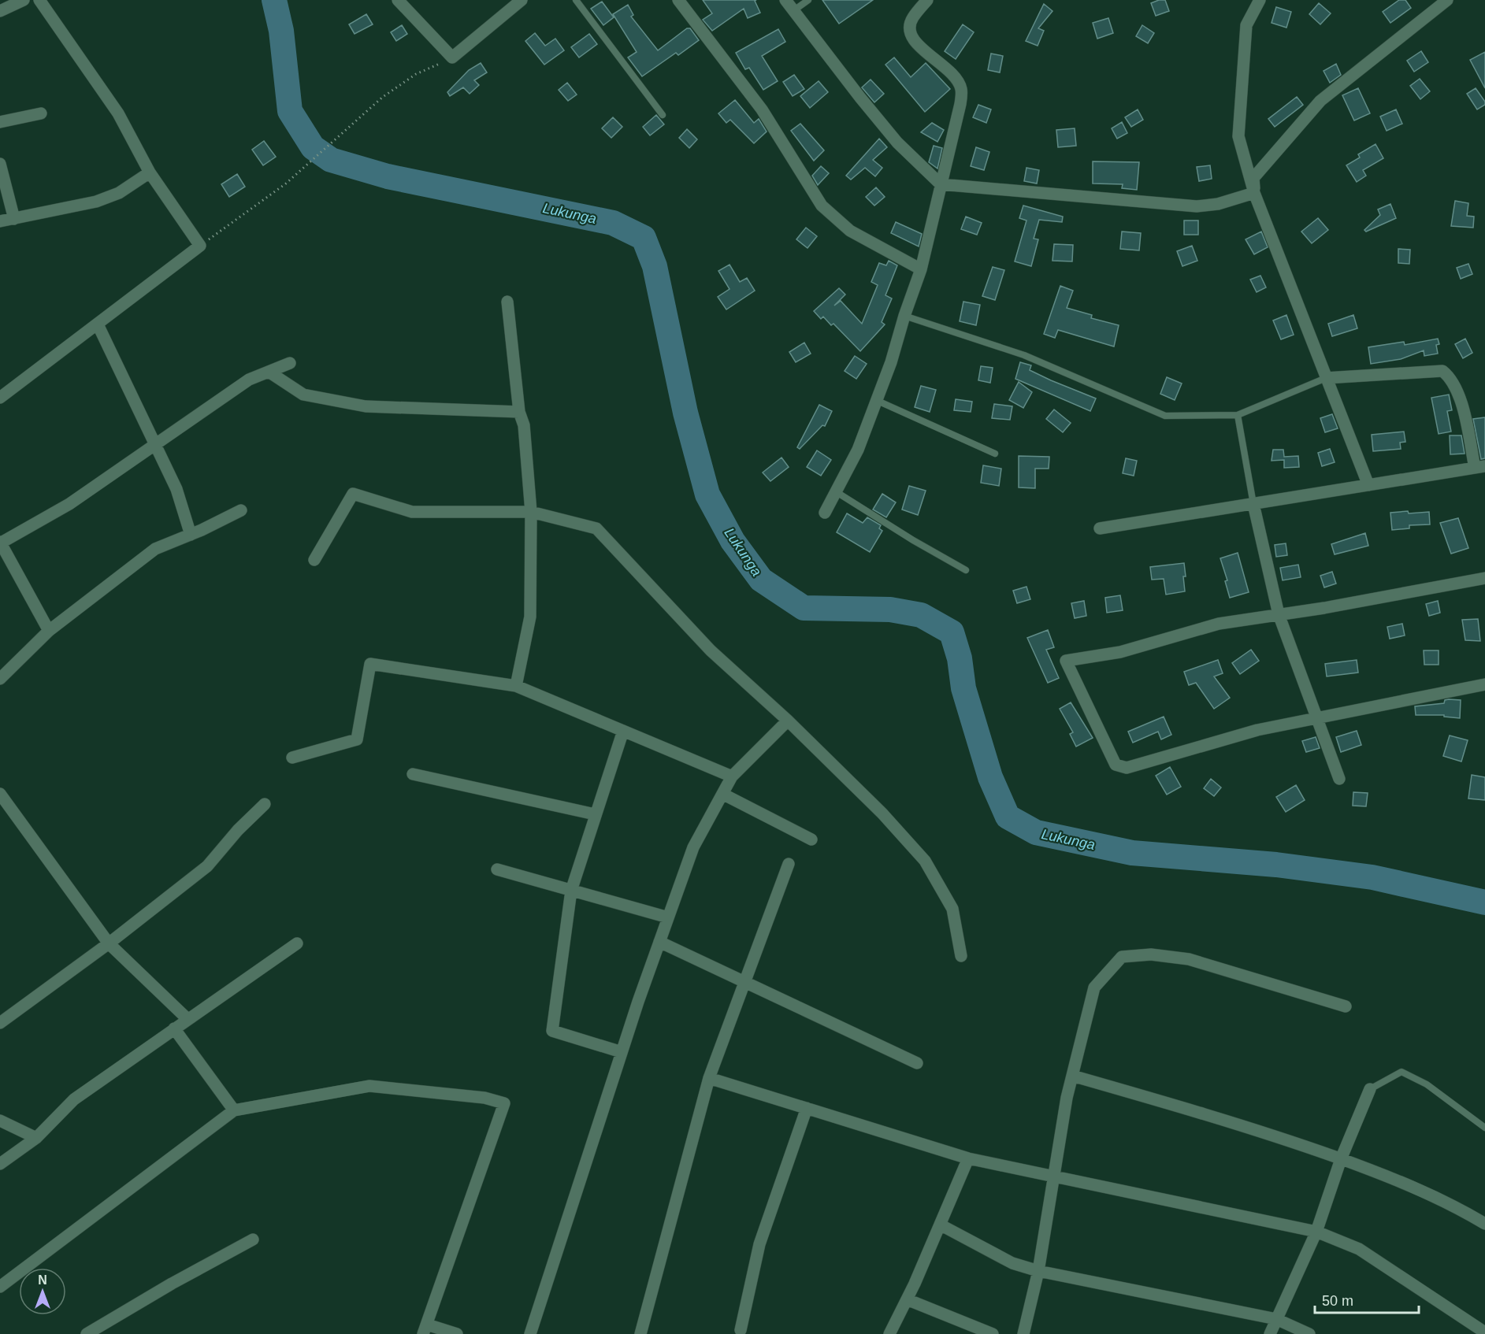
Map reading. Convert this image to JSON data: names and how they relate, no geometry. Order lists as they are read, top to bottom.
{
  "water": ["Lukunga"],
  "scale_bar": "50 m",
  "north": "top"
}
